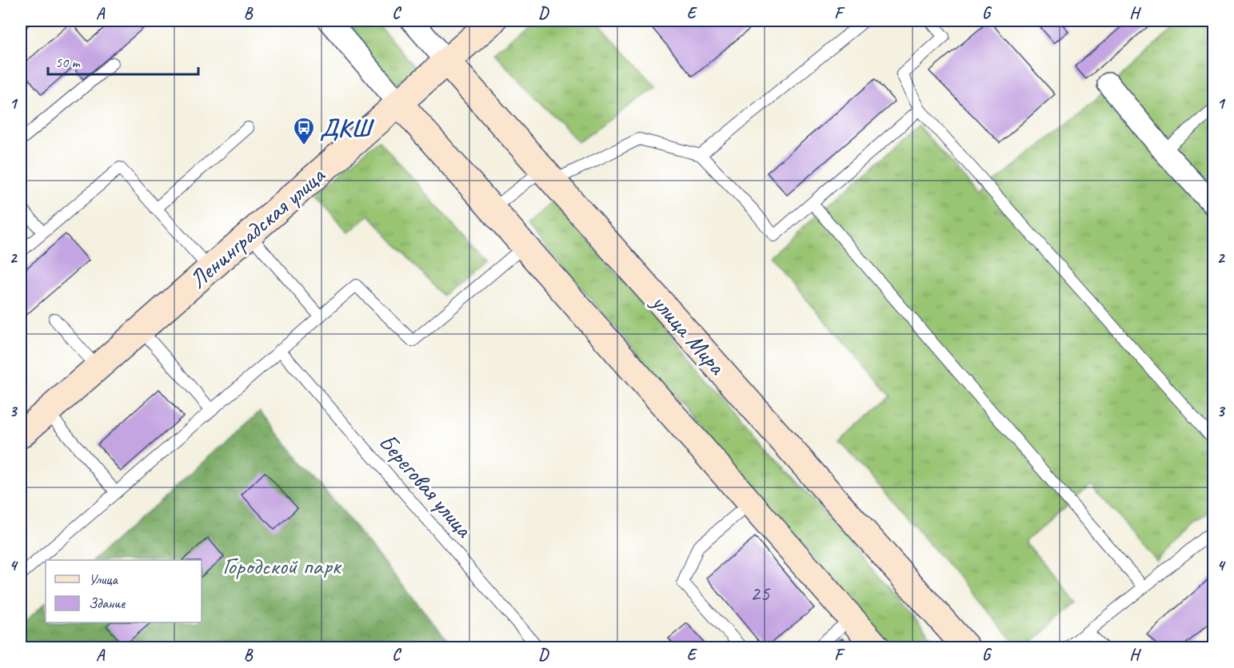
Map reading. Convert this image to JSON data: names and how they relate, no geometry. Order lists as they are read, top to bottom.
{
  "streets": {
    "main road": ["Ленинградская улица", "улица Мира"],
    "lane": ["Береговая улица"]
  },
  "crossings": [
    ["Ленинградская улица", "улица Мира"]
  ],
  "parks": ["Городской парк"],
  "places": {
    "bus stop": ["ДКШ"]
  },
  "house_numbers": ["25"],
  "legend": ["Улица", "Здание"],
  "scale_bar": "50 m",
  "grid": {
    "columns": [
      "A",
      "B",
      "C",
      "D",
      "E",
      "F",
      "G",
      "H"
    ],
    "rows": [
      "1",
      "2",
      "3",
      "4"
    ]
  }
}
